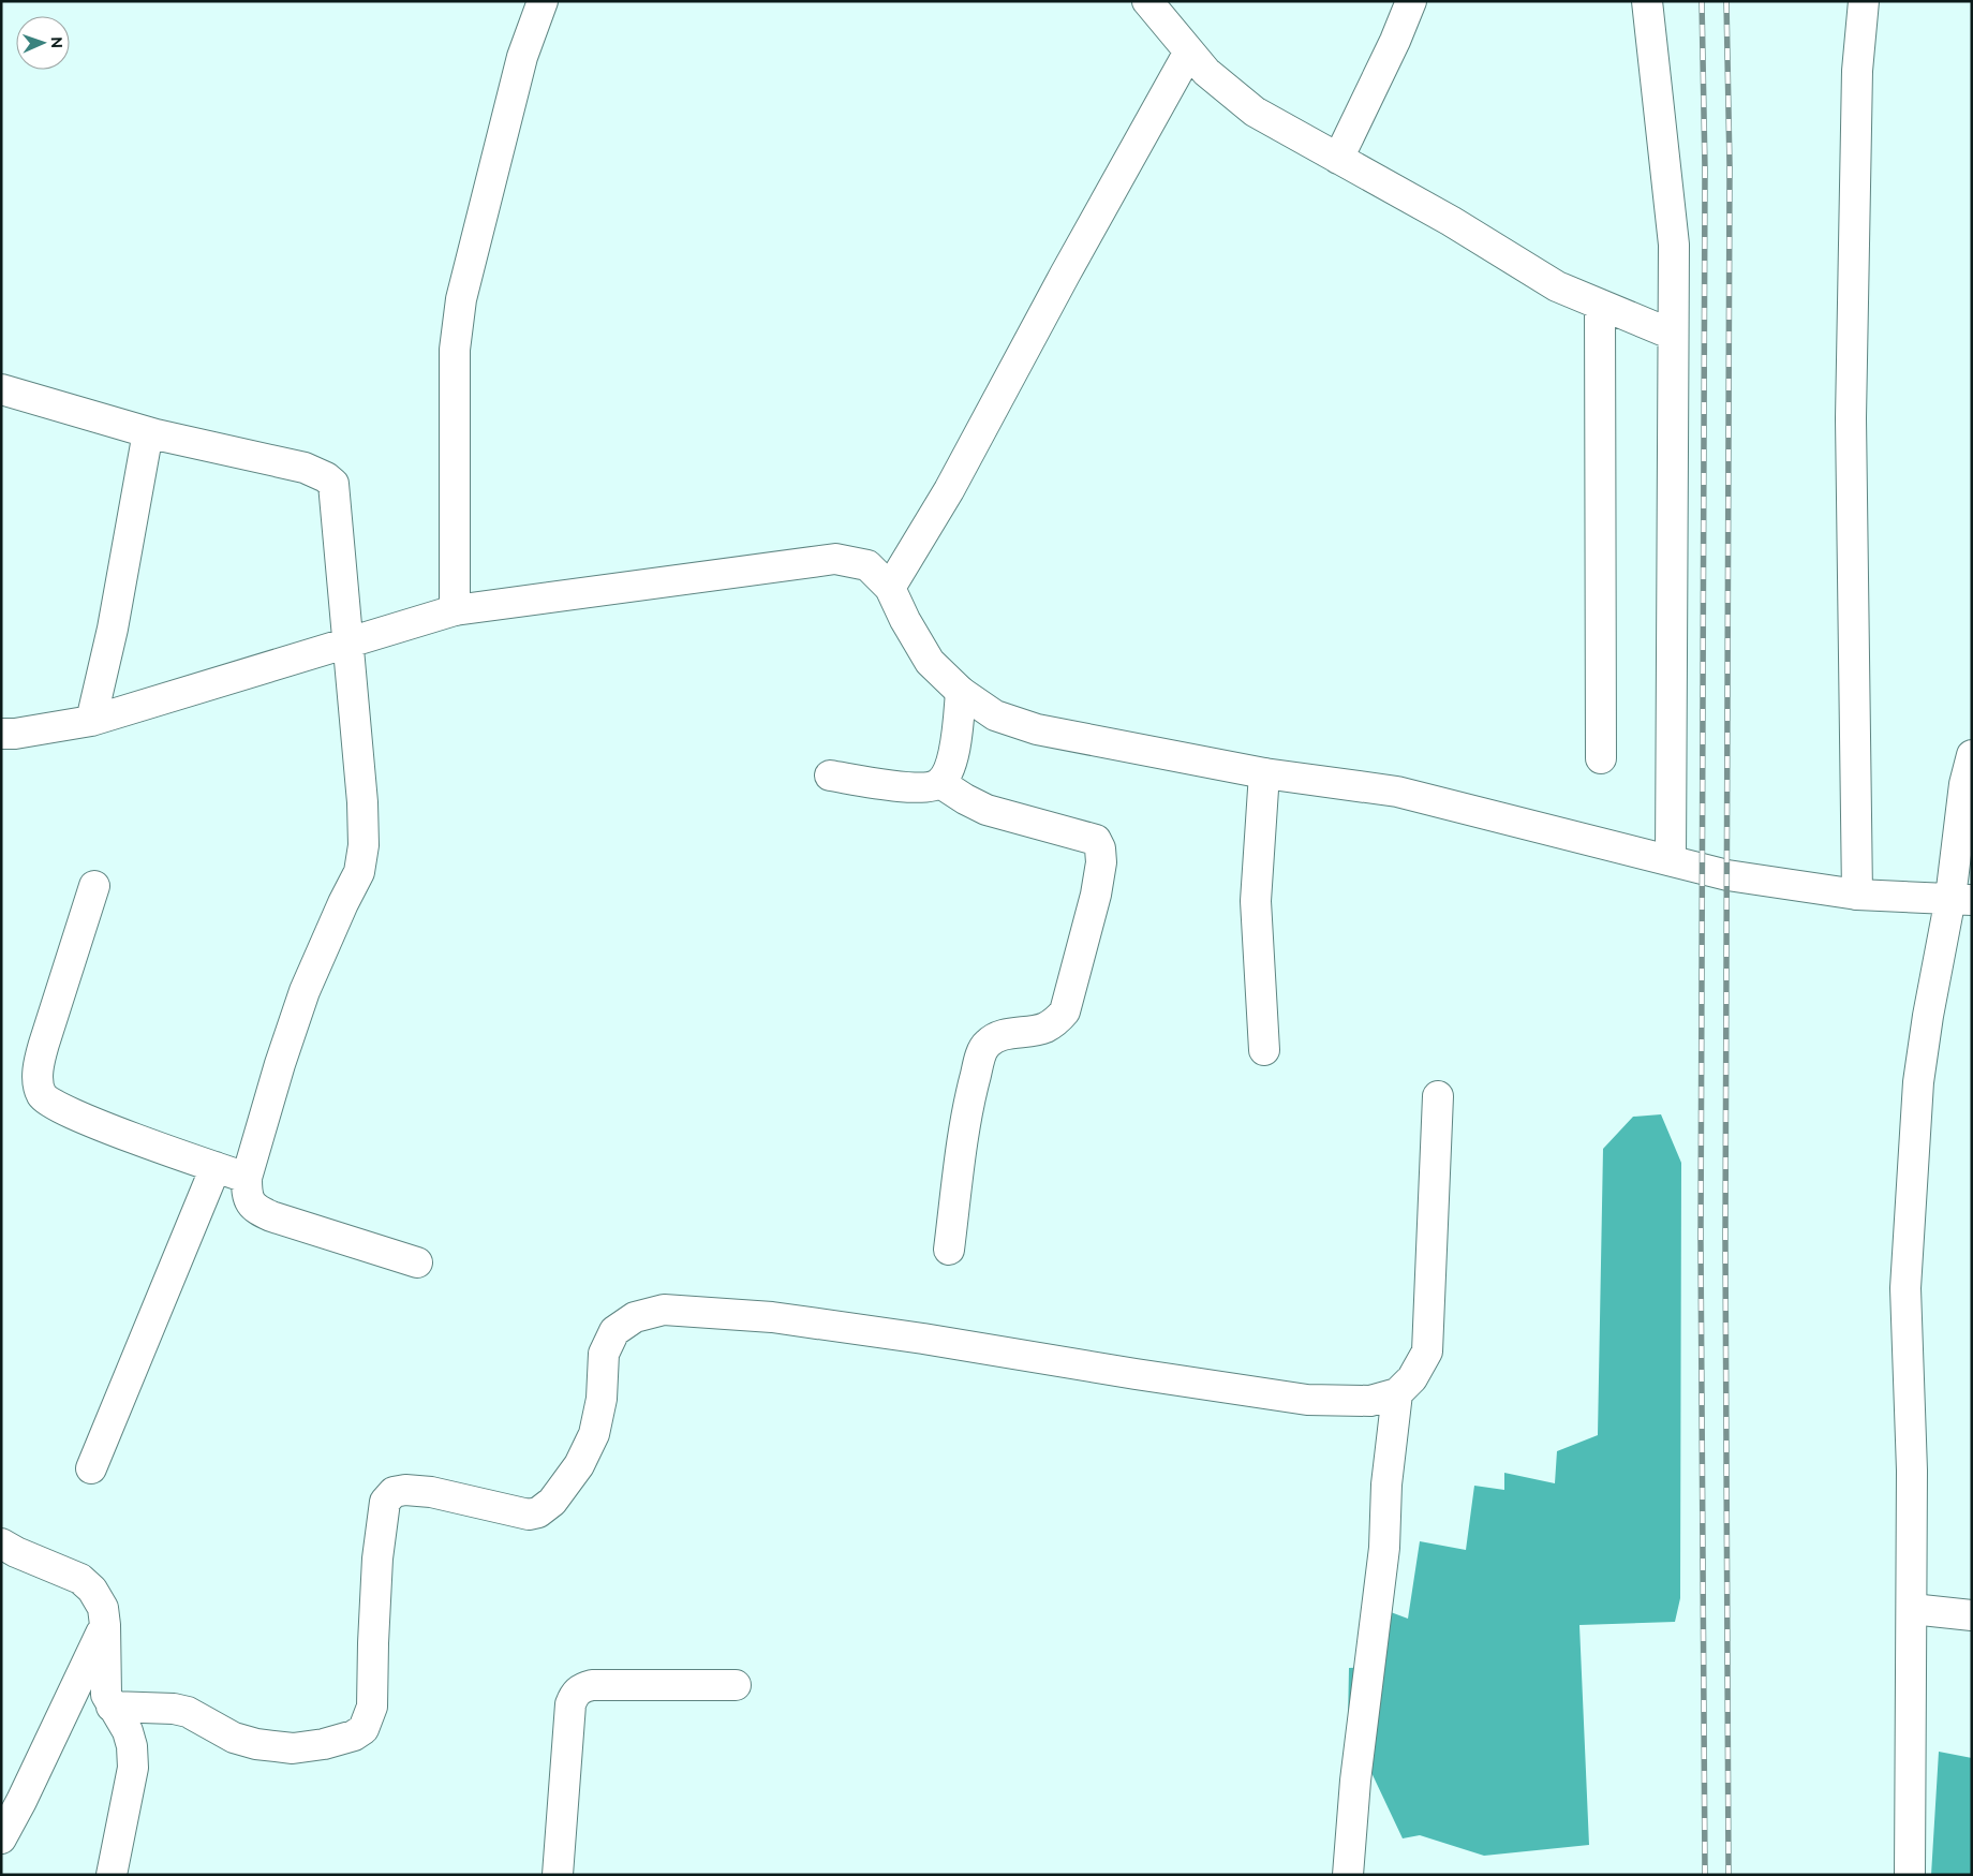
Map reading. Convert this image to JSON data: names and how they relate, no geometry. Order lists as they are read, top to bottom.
{
  "north": "right"
}
